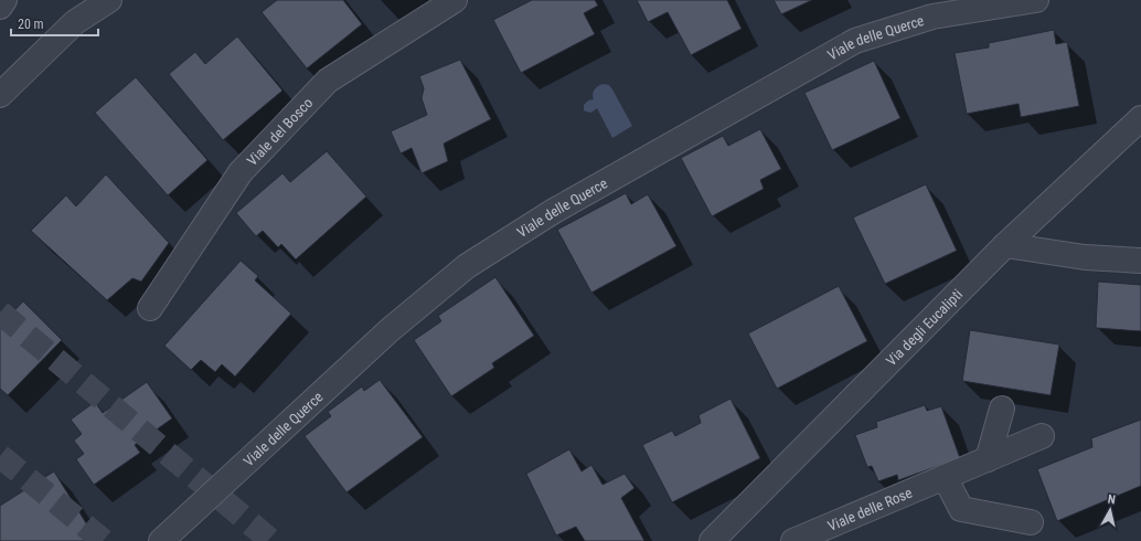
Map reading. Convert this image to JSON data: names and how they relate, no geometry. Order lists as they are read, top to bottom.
{
  "streets": {
    "street": [
      "Viale delle Querce",
      "Viale del Bosco",
      "Via degli Eucalipti",
      "Viale delle Rose"
    ]
  },
  "scale_bar": "20 m",
  "north": "top"
}
